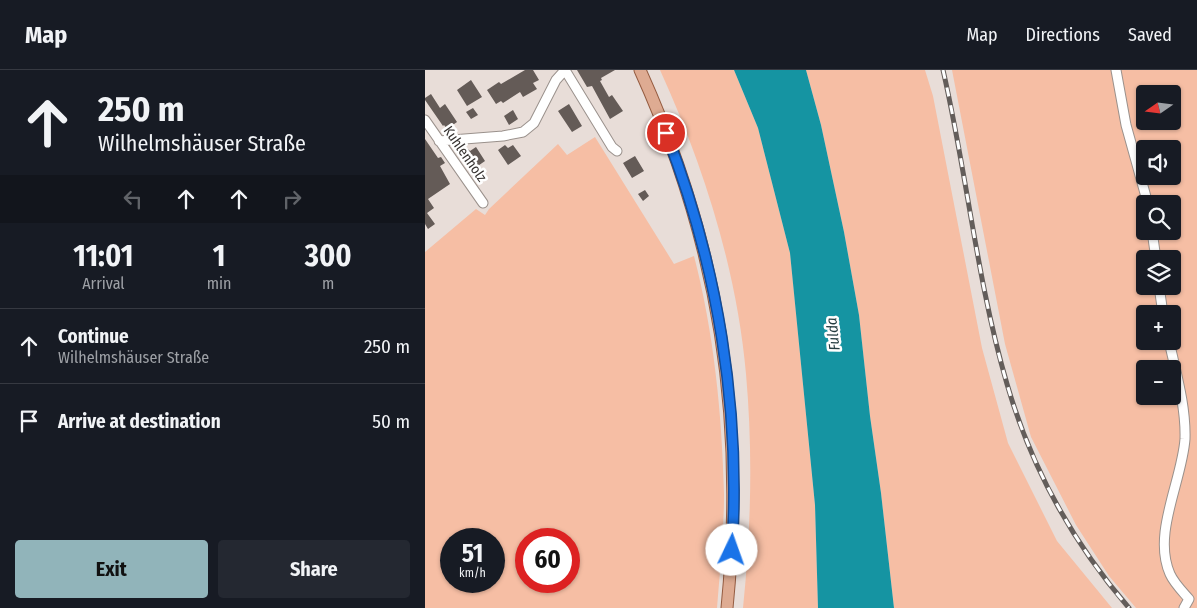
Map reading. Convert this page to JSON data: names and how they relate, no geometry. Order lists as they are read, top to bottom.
{
  "streets": {
    "street": ["Kuhlenholz"]
  },
  "water": ["Fulda"],
  "north": "left",
  "page": {
    "header": "Map",
    "nav": ["Map", "Directions", "Saved"],
    "turn": ["250 m", "Wilhelmshäuser Straße"],
    "map_buttons": ["+", "−"],
    "eta": [
      "11:01",
      "Arrival",
      "1",
      "min",
      "300",
      "m"
    ],
    "list": [
      {
        "name": "Continue",
        "note": "Wilhelmshäuser Straße",
        "value": "250 m"
      },
      {
        "name": "Arrive at destination",
        "value": "50 m"
      }
    ],
    "speed": "51 km/h",
    "limit": "60",
    "buttons": ["Exit", "Share"]
  }
}
